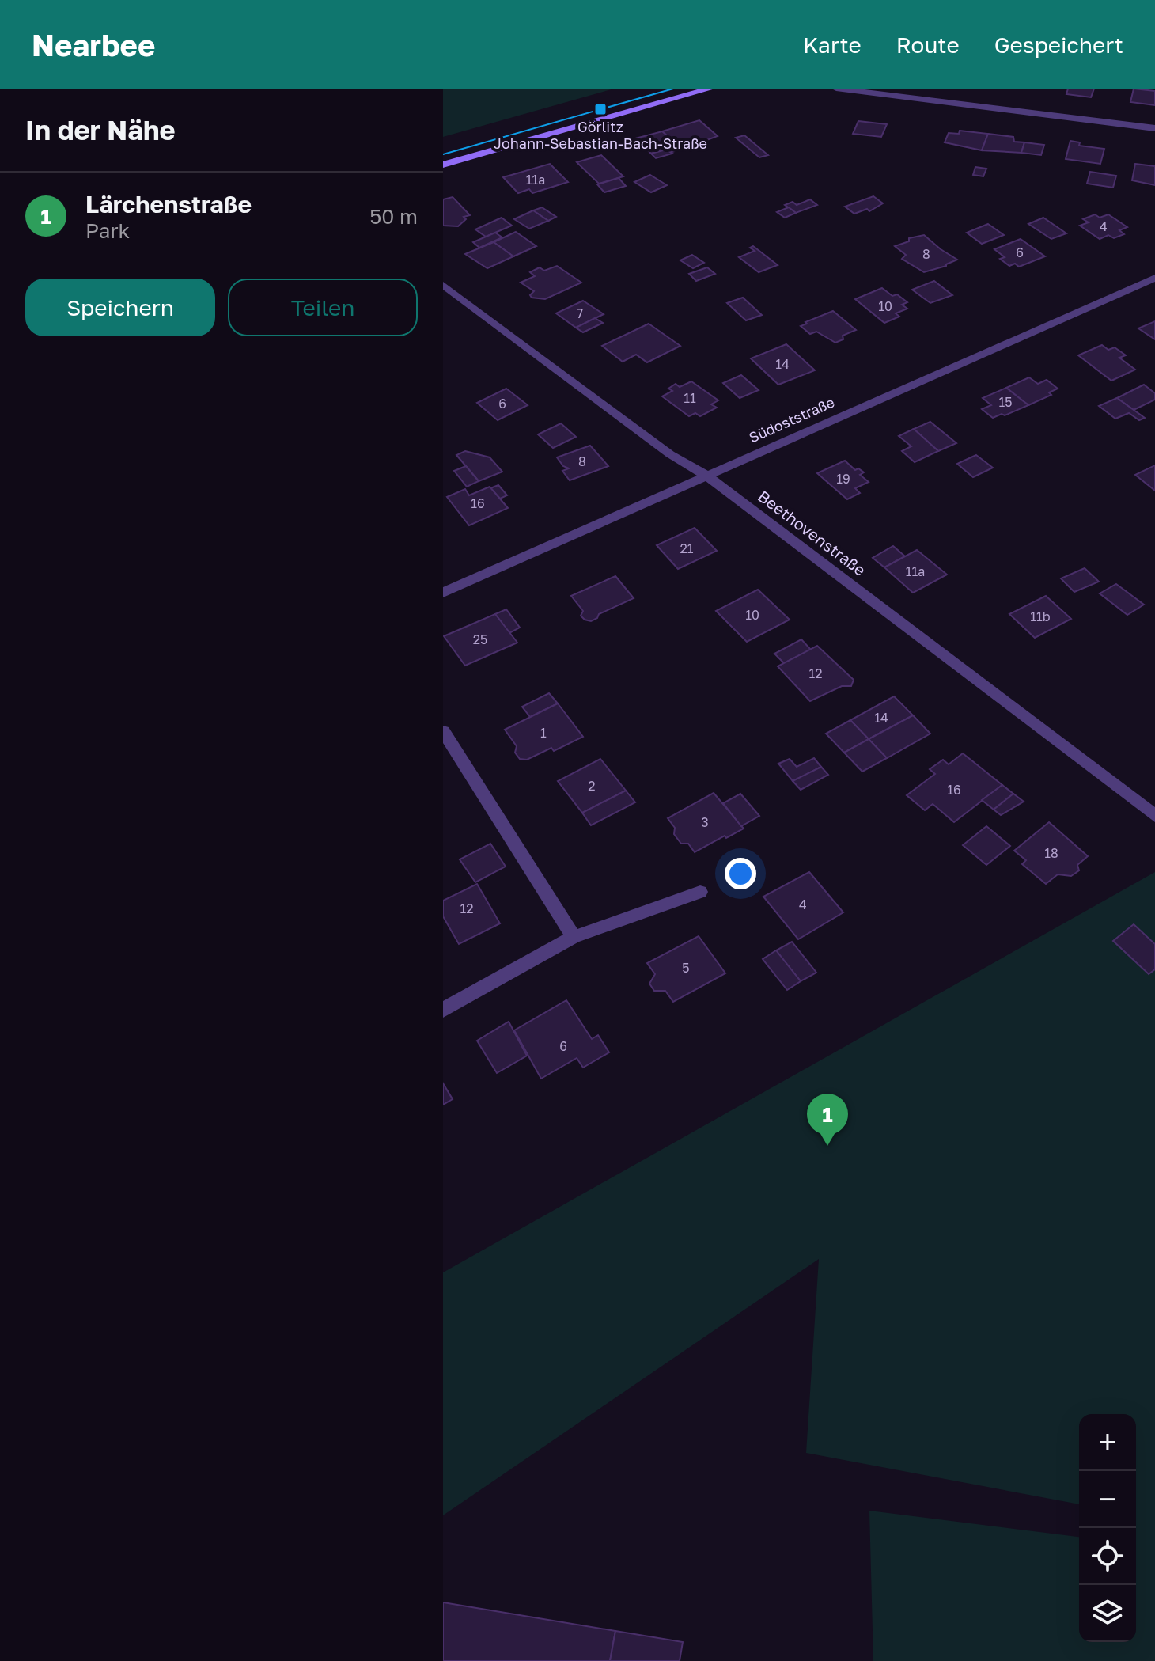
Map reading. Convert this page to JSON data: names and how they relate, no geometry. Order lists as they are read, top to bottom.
{
  "streets": {
    "street": ["Südoststraße", "Beethovenstraße"]
  },
  "crossings": [
    ["Südoststraße", "Beethovenstraße"]
  ],
  "places": {
    "transit": ["Görlitz Johann-Sebastian-Bach-Straße"]
  },
  "house_numbers": [
    "11a",
    "4",
    "6",
    "8",
    "10",
    "7",
    "14",
    "11",
    "15",
    "6",
    "8",
    "19",
    "16",
    "21",
    "11a",
    "10",
    "11b",
    "25",
    "12",
    "14",
    "1",
    "2",
    "16",
    "3",
    "18",
    "4",
    "12",
    "5",
    "6"
  ],
  "page": {
    "header": "Nearbee",
    "nav": ["Karte", "Route", "Gespeichert"],
    "heading": "In der Nähe",
    "list": [
      {
        "mark": "1",
        "name": "Lärchenstraße",
        "note": "Park",
        "value": "50 m"
      }
    ],
    "buttons": ["Speichern", "Teilen"],
    "pins": "1",
    "map_buttons": ["+", "−"]
  }
}
